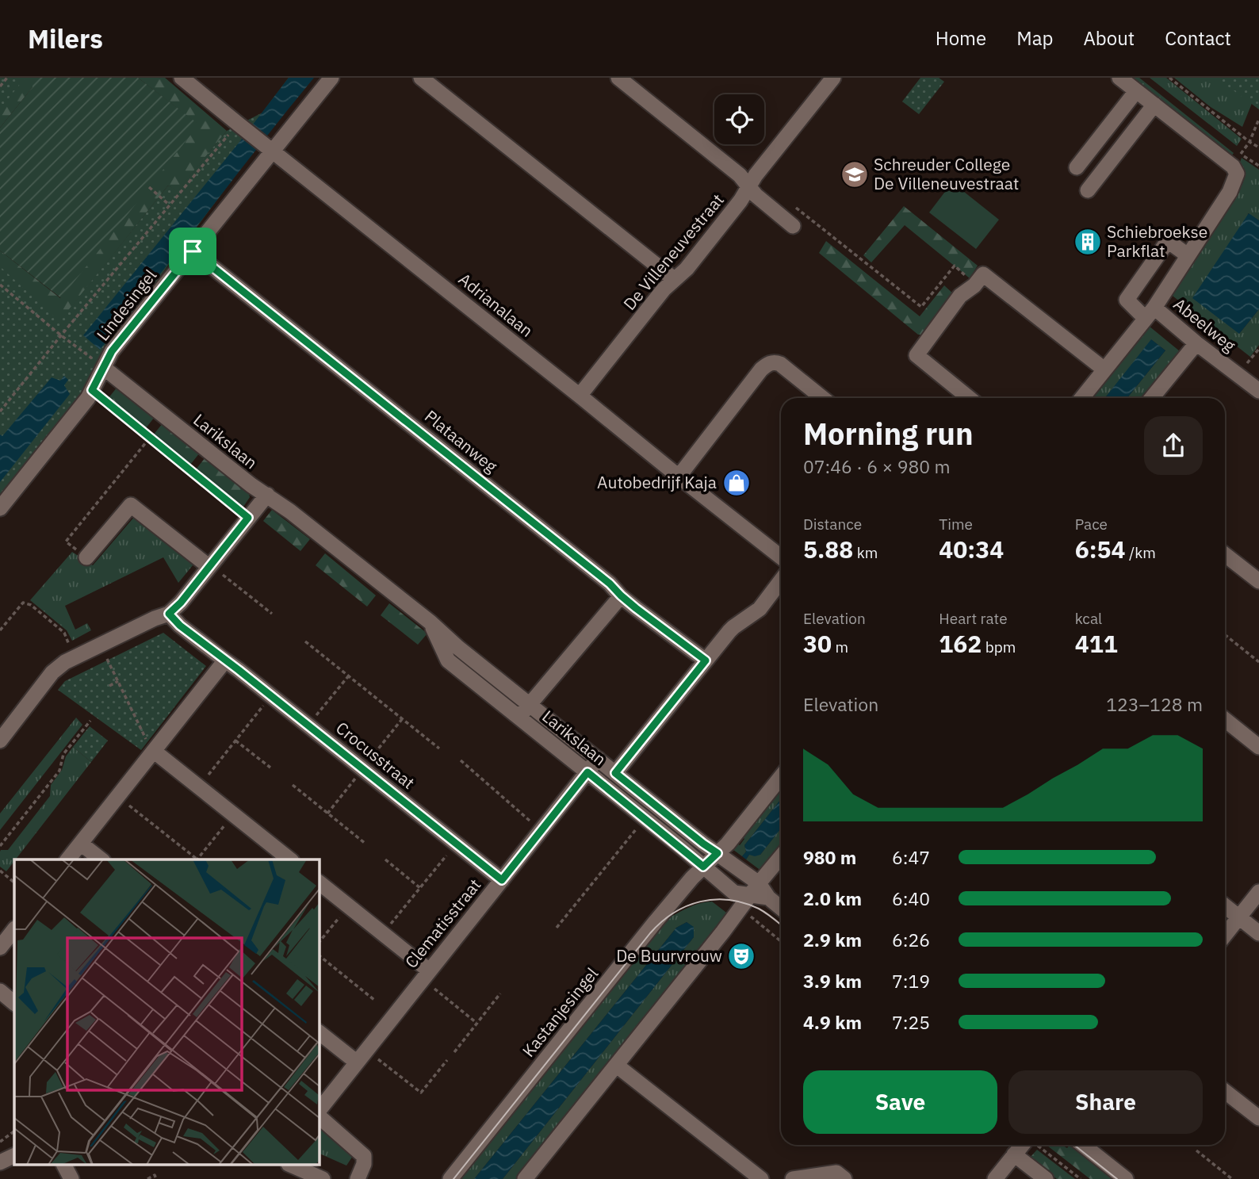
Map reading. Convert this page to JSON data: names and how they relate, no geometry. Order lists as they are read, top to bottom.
{
  "streets": {
    "street": [
      "De Villeneuvestraat",
      "Lindesingel",
      "Adrianalaan",
      "Abeelweg",
      "Larikslaan",
      "Plataanweg",
      "Crocusstraat",
      "Clematisstraat",
      "Kastanjesingel"
    ]
  },
  "crossings": [
    ["De Villeneuvestraat", "Adrianalaan"],
    ["Lindesingel", "Adrianalaan"],
    ["Lindesingel", "Larikslaan"],
    ["Lindesingel", "Plataanweg"],
    ["Larikslaan", "Clematisstraat"],
    ["Larikslaan", "Kastanjesingel"],
    ["Crocusstraat", "Clematisstraat"]
  ],
  "places": {
    "school or university": ["Schreuder College De Villeneuvestraat"],
    "building": ["Schiebroekse Parkflat"],
    "shop": ["Autobedrijf Kaja"],
    "theatre": ["De Buurvrouw"]
  },
  "page": {
    "header": "Milers",
    "nav": [
      "Home",
      "Map",
      "About",
      "Contact"
    ],
    "heading": ["Morning run", "07:46 · 6 × 980 m"],
    "stats": [
      ["Distance", "5.88 km"],
      ["Time", "40:34"],
      ["Pace", "6:54 /km"],
      ["Elevation", "30 m"],
      ["Heart rate", "162 bpm"],
      ["kcal", "411"]
    ],
    "chart": ["Elevation", "123–128 m"],
    "list": [
      {
        "name": "980 m",
        "note": "6:47"
      },
      {
        "name": "2.0 km",
        "note": "6:40"
      },
      {
        "name": "2.9 km",
        "note": "6:26"
      },
      {
        "name": "3.9 km",
        "note": "7:19"
      },
      {
        "name": "4.9 km",
        "note": "7:25"
      }
    ],
    "buttons": ["Save", "Share"]
  }
}
